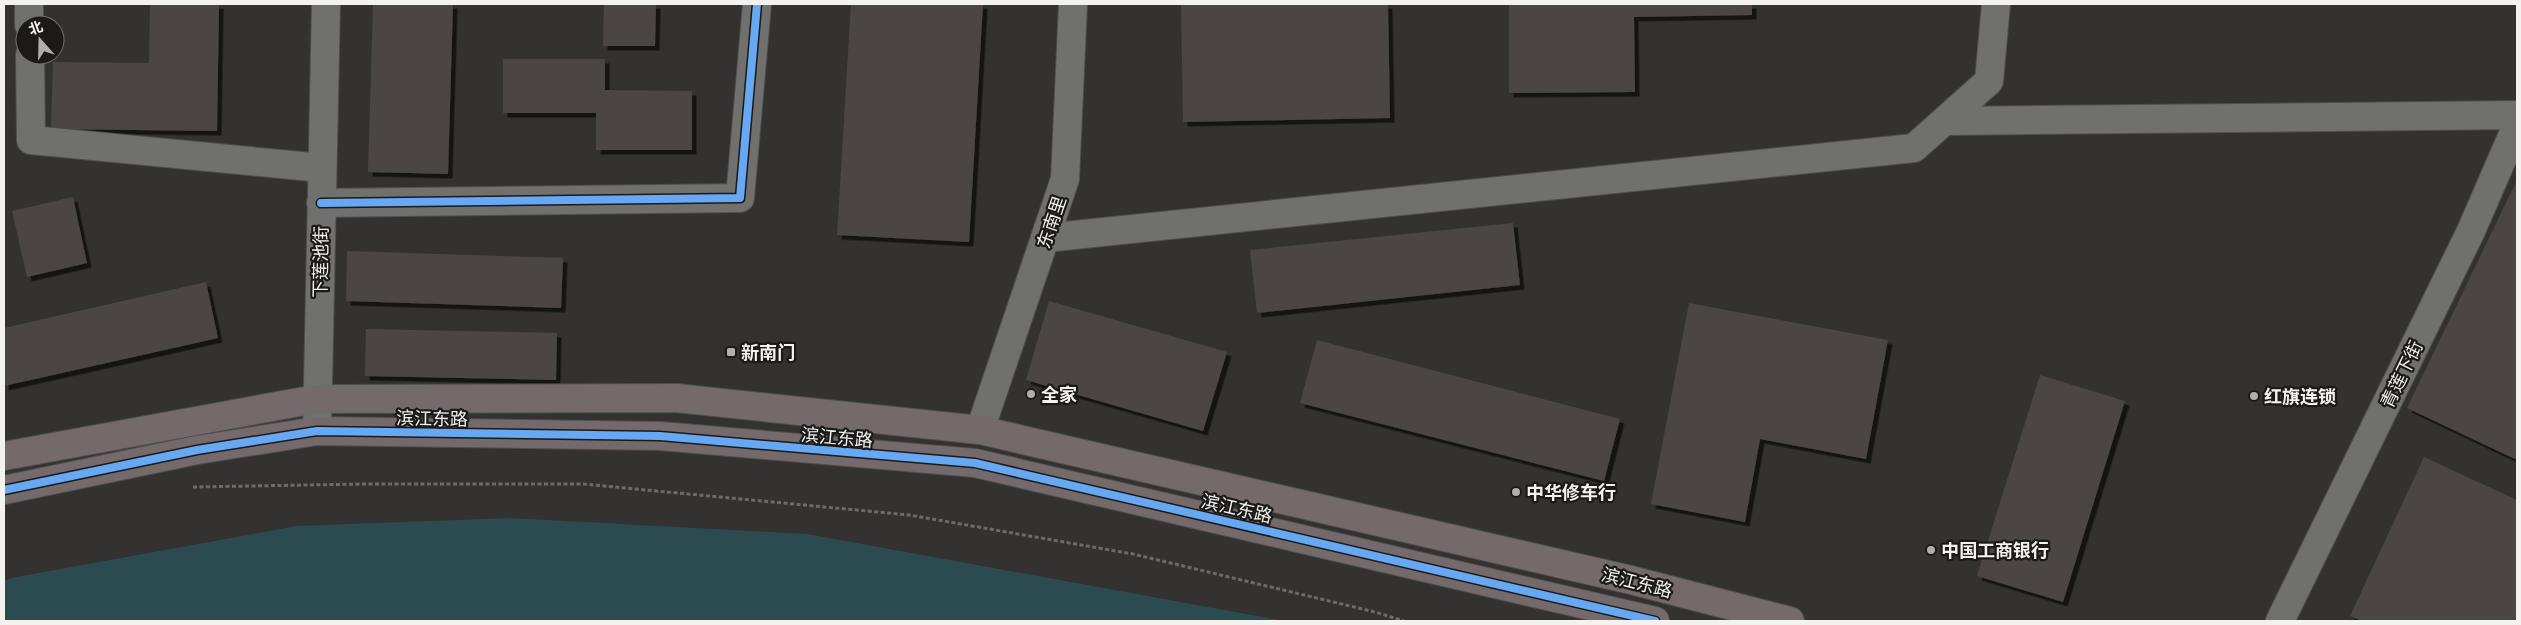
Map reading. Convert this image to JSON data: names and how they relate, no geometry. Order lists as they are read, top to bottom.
{
  "streets": {
    "main road": ["滨江东路"],
    "street": ["东南里", "下莲池街", "青莲下街"]
  },
  "crossings": [
    ["东南里", "滨江东路"],
    ["下莲池街", "滨江东路"]
  ],
  "places": {
    "transit": ["新南门"],
    "other": [
      "全家",
      "红旗连锁",
      "中华修车行",
      "中国工商银行"
    ]
  },
  "north": "top"
}
